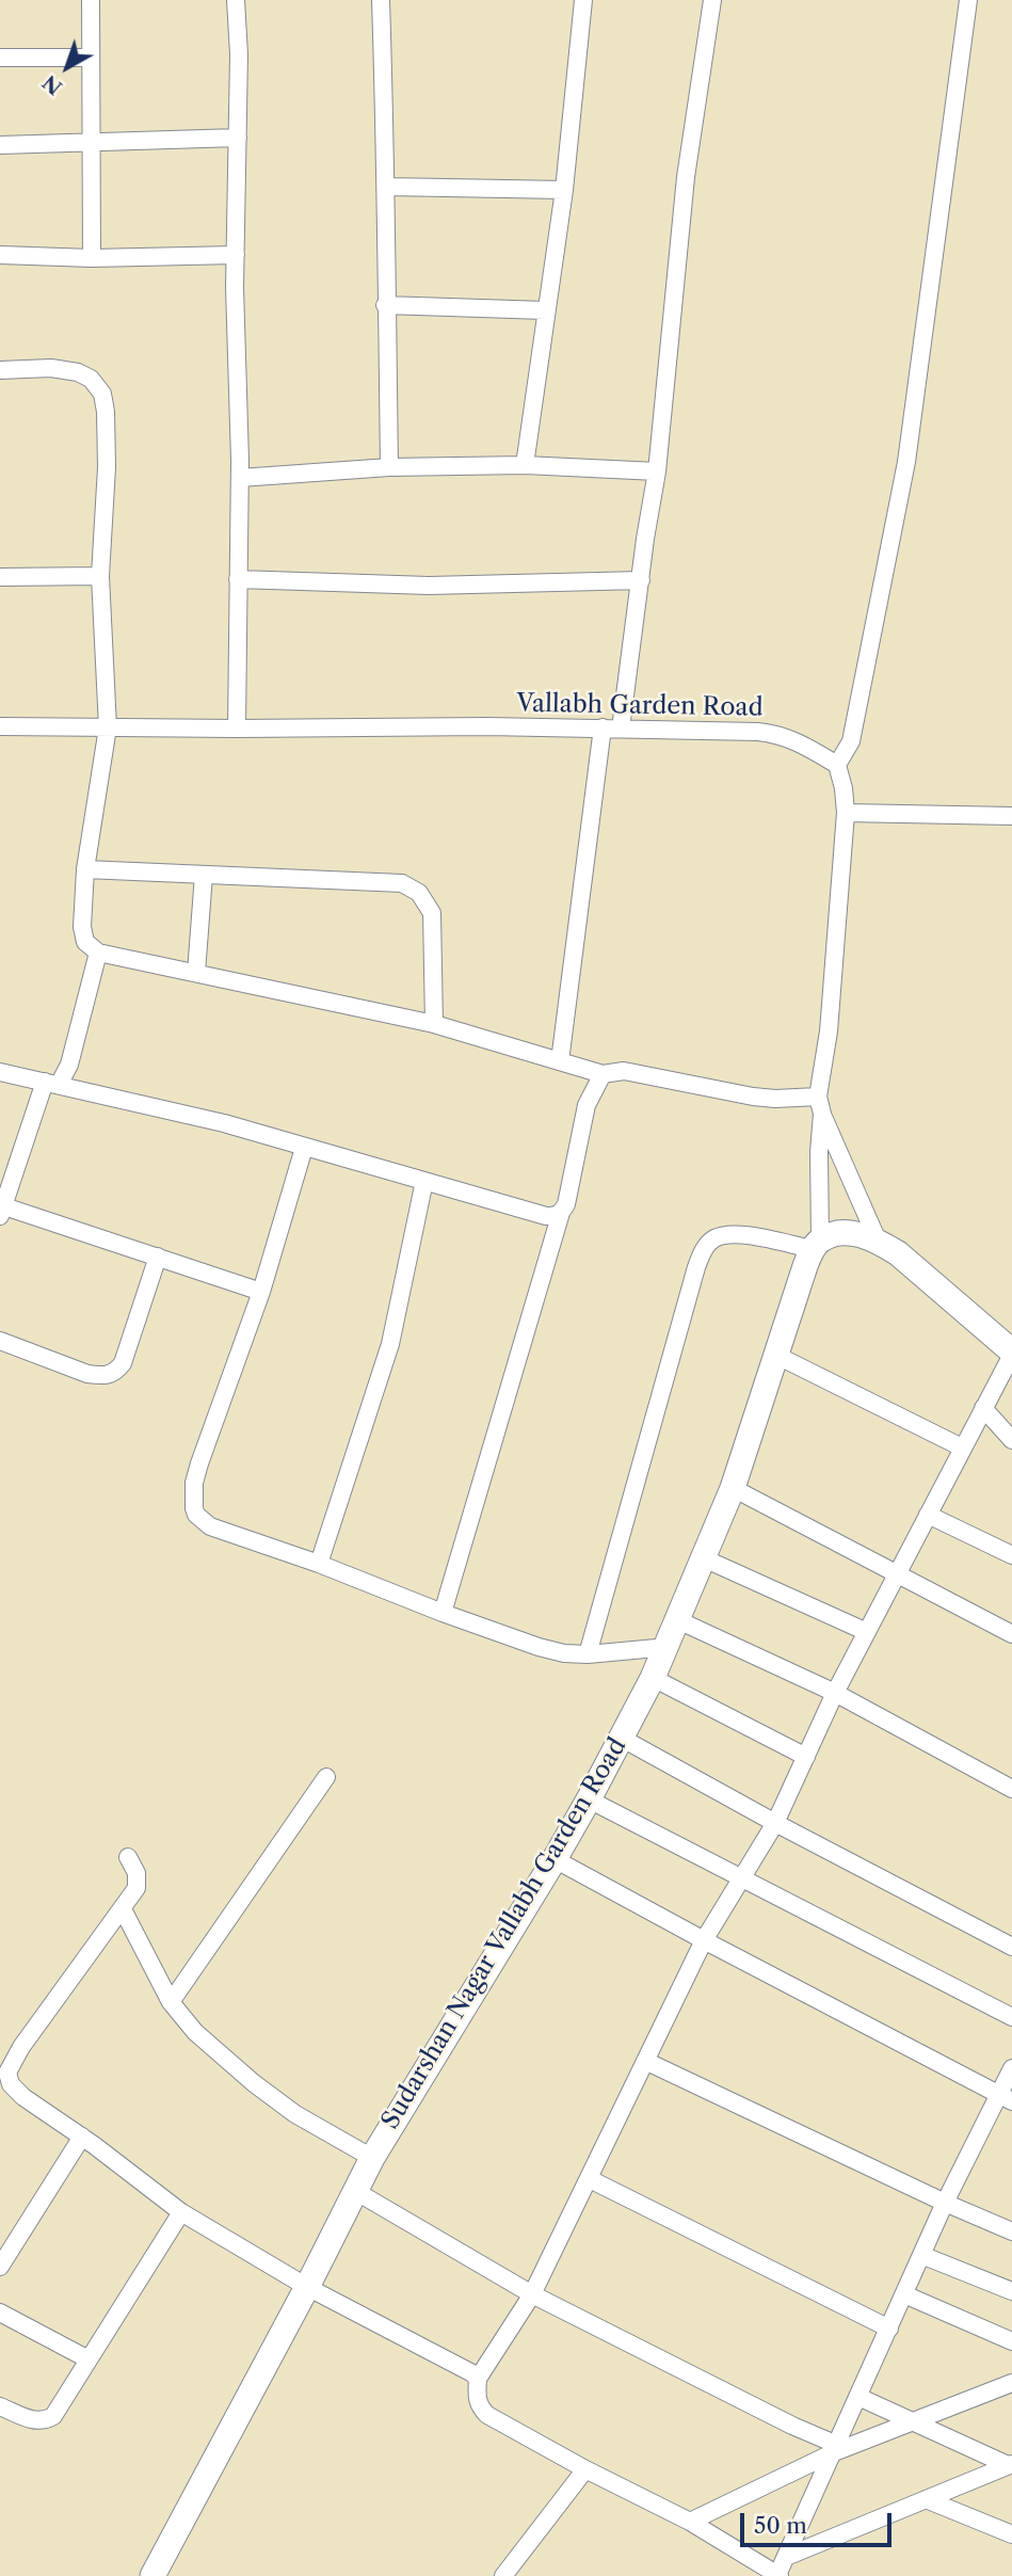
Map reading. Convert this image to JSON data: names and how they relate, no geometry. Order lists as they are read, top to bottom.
{
  "streets": {
    "street": ["Vallabh Garden Road", "Sudarshan Nagar Vallabh Garden Road"]
  },
  "scale_bar": "50 m",
  "north": "bottom left"
}
